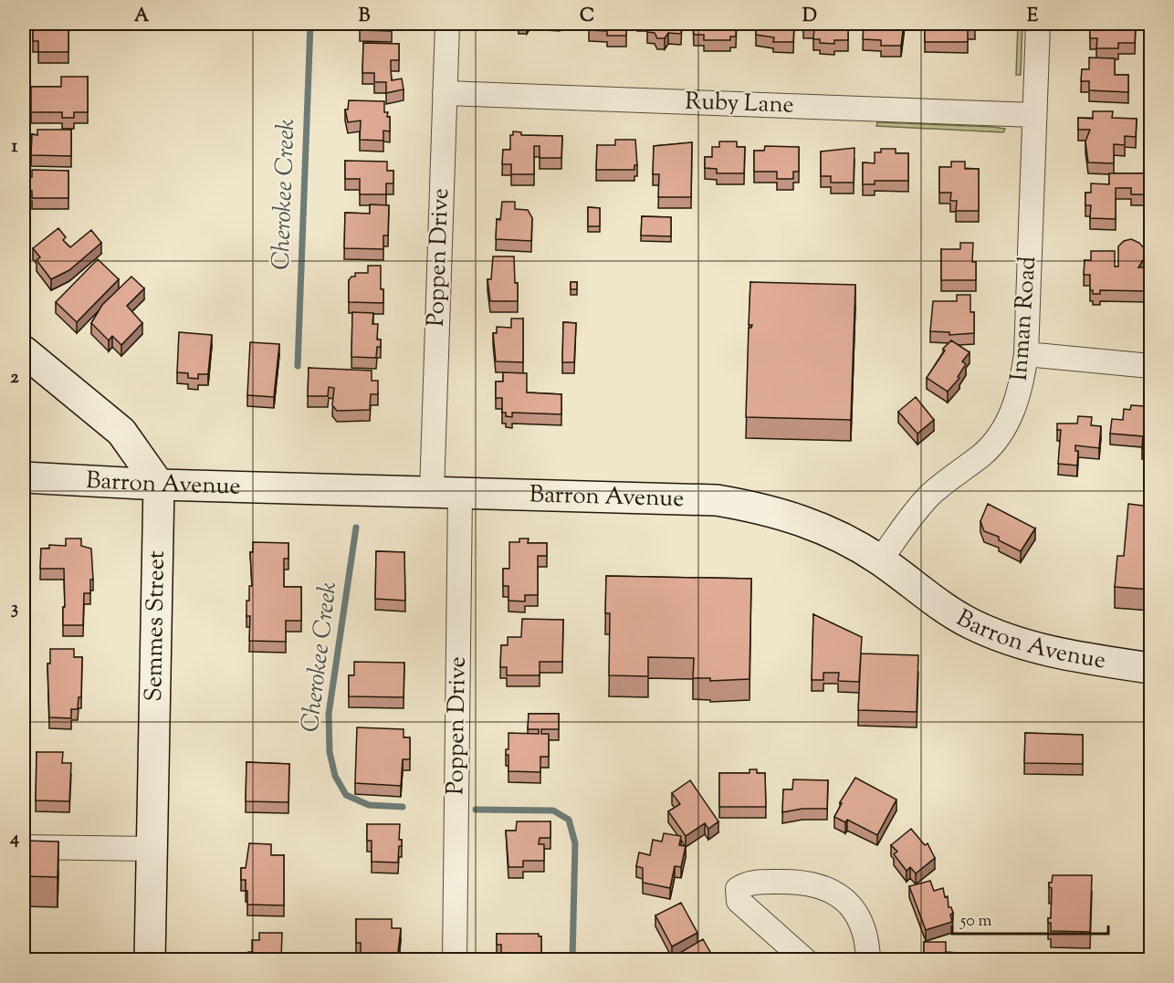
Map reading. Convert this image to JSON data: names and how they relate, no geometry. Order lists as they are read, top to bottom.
{
  "streets": {
    "main road": ["Barron Avenue", "Semmes Street"],
    "street": ["Ruby Lane", "Poppen Drive", "Inman Road"]
  },
  "crossings": [
    ["Ruby Lane", "Poppen Drive"],
    ["Ruby Lane", "Inman Road"],
    ["Poppen Drive", "Barron Avenue"],
    ["Inman Road", "Barron Avenue"],
    ["Barron Avenue", "Semmes Street"]
  ],
  "water": ["Cherokee Creek"],
  "scale_bar": "50 m",
  "grid": {
    "columns": [
      "A",
      "B",
      "C",
      "D",
      "E"
    ],
    "rows": [
      "1",
      "2",
      "3",
      "4"
    ]
  }
}
